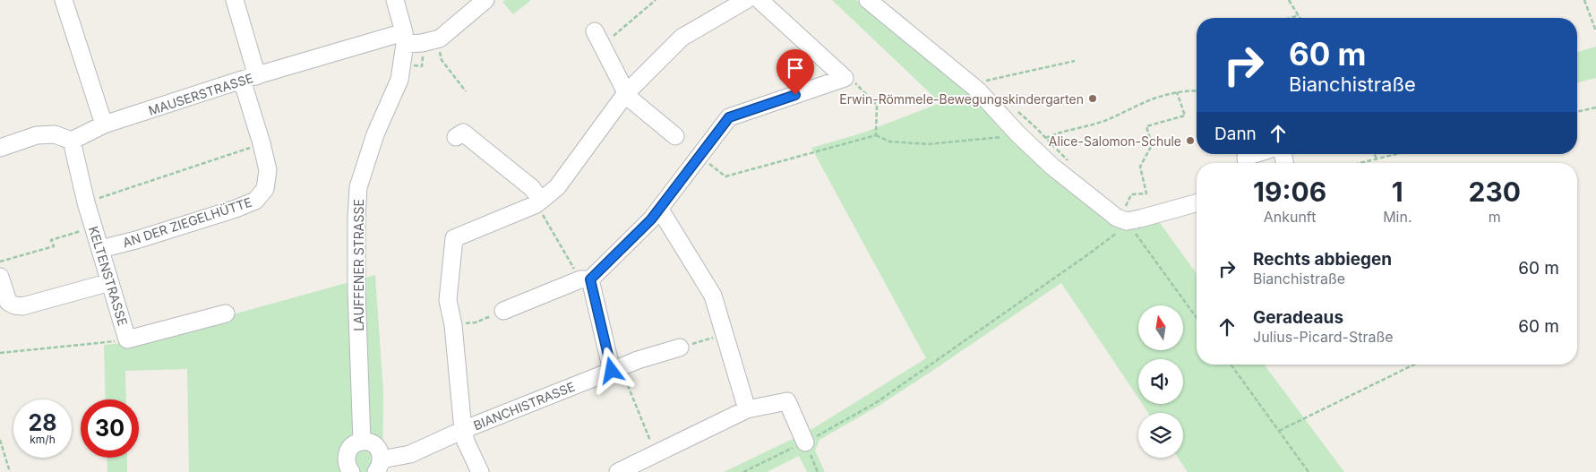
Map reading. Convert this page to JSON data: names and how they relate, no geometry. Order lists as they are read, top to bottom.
{
  "streets": {
    "street": [
      "MAUSERSTRASSE",
      "AN DER ZIEGELHÜTTE",
      "LAUFFENER STRASSE",
      "KELTENSTRASSE",
      "BIANCHISTRASSE"
    ]
  },
  "crossings": [
    ["MAUSERSTRASSE", "AN DER ZIEGELHÜTTE"],
    ["MAUSERSTRASSE", "LAUFFENER STRASSE"],
    ["MAUSERSTRASSE", "KELTENSTRASSE"],
    ["AN DER ZIEGELHÜTTE", "KELTENSTRASSE"]
  ],
  "places": ["Erwin-Römmele-Bewegungskindergarten", "Alice-Salomon-Schule"],
  "north": "top",
  "page": {
    "turn": ["60 m", "Bianchistraße"],
    "then": "Dann",
    "eta": [
      "19:06",
      "Ankunft",
      "1",
      "Min.",
      "230",
      "m"
    ],
    "list": [
      {
        "name": "Rechts abbiegen",
        "note": "Bianchistraße",
        "value": "60 m"
      },
      {
        "name": "Geradeaus",
        "note": "Julius-Picard-Straße",
        "value": "60 m"
      }
    ],
    "speed": "28 km/h",
    "limit": "30"
  }
}
